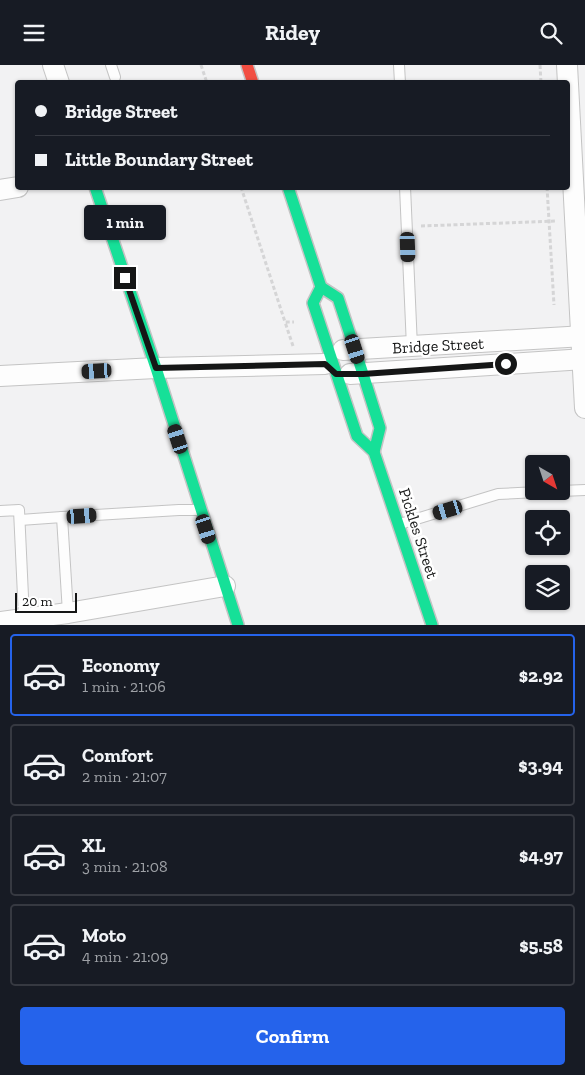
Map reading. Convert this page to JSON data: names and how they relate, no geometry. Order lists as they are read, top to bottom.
{
  "streets": {
    "street": ["Bridge Street", "Pickles Street"]
  },
  "crossings": [
    ["Bridge Street", "Pickles Street"]
  ],
  "scale_bar": "20 m",
  "north": "bottom right",
  "page": {
    "header": "Ridey",
    "banner": ["Bridge Street", "Little Boundary Street"],
    "bubble": "1 min",
    "scale": "20 m",
    "list": [
      {
        "name": "Economy",
        "note": "1 min · 21:06",
        "value": "$2.92"
      },
      {
        "name": "Comfort",
        "note": "2 min · 21:07",
        "value": "$3.94"
      },
      {
        "name": "XL",
        "note": "3 min · 21:08",
        "value": "$4.97"
      },
      {
        "name": "Moto",
        "note": "4 min · 21:09",
        "value": "$5.58"
      }
    ],
    "buttons": "Confirm"
  }
}
